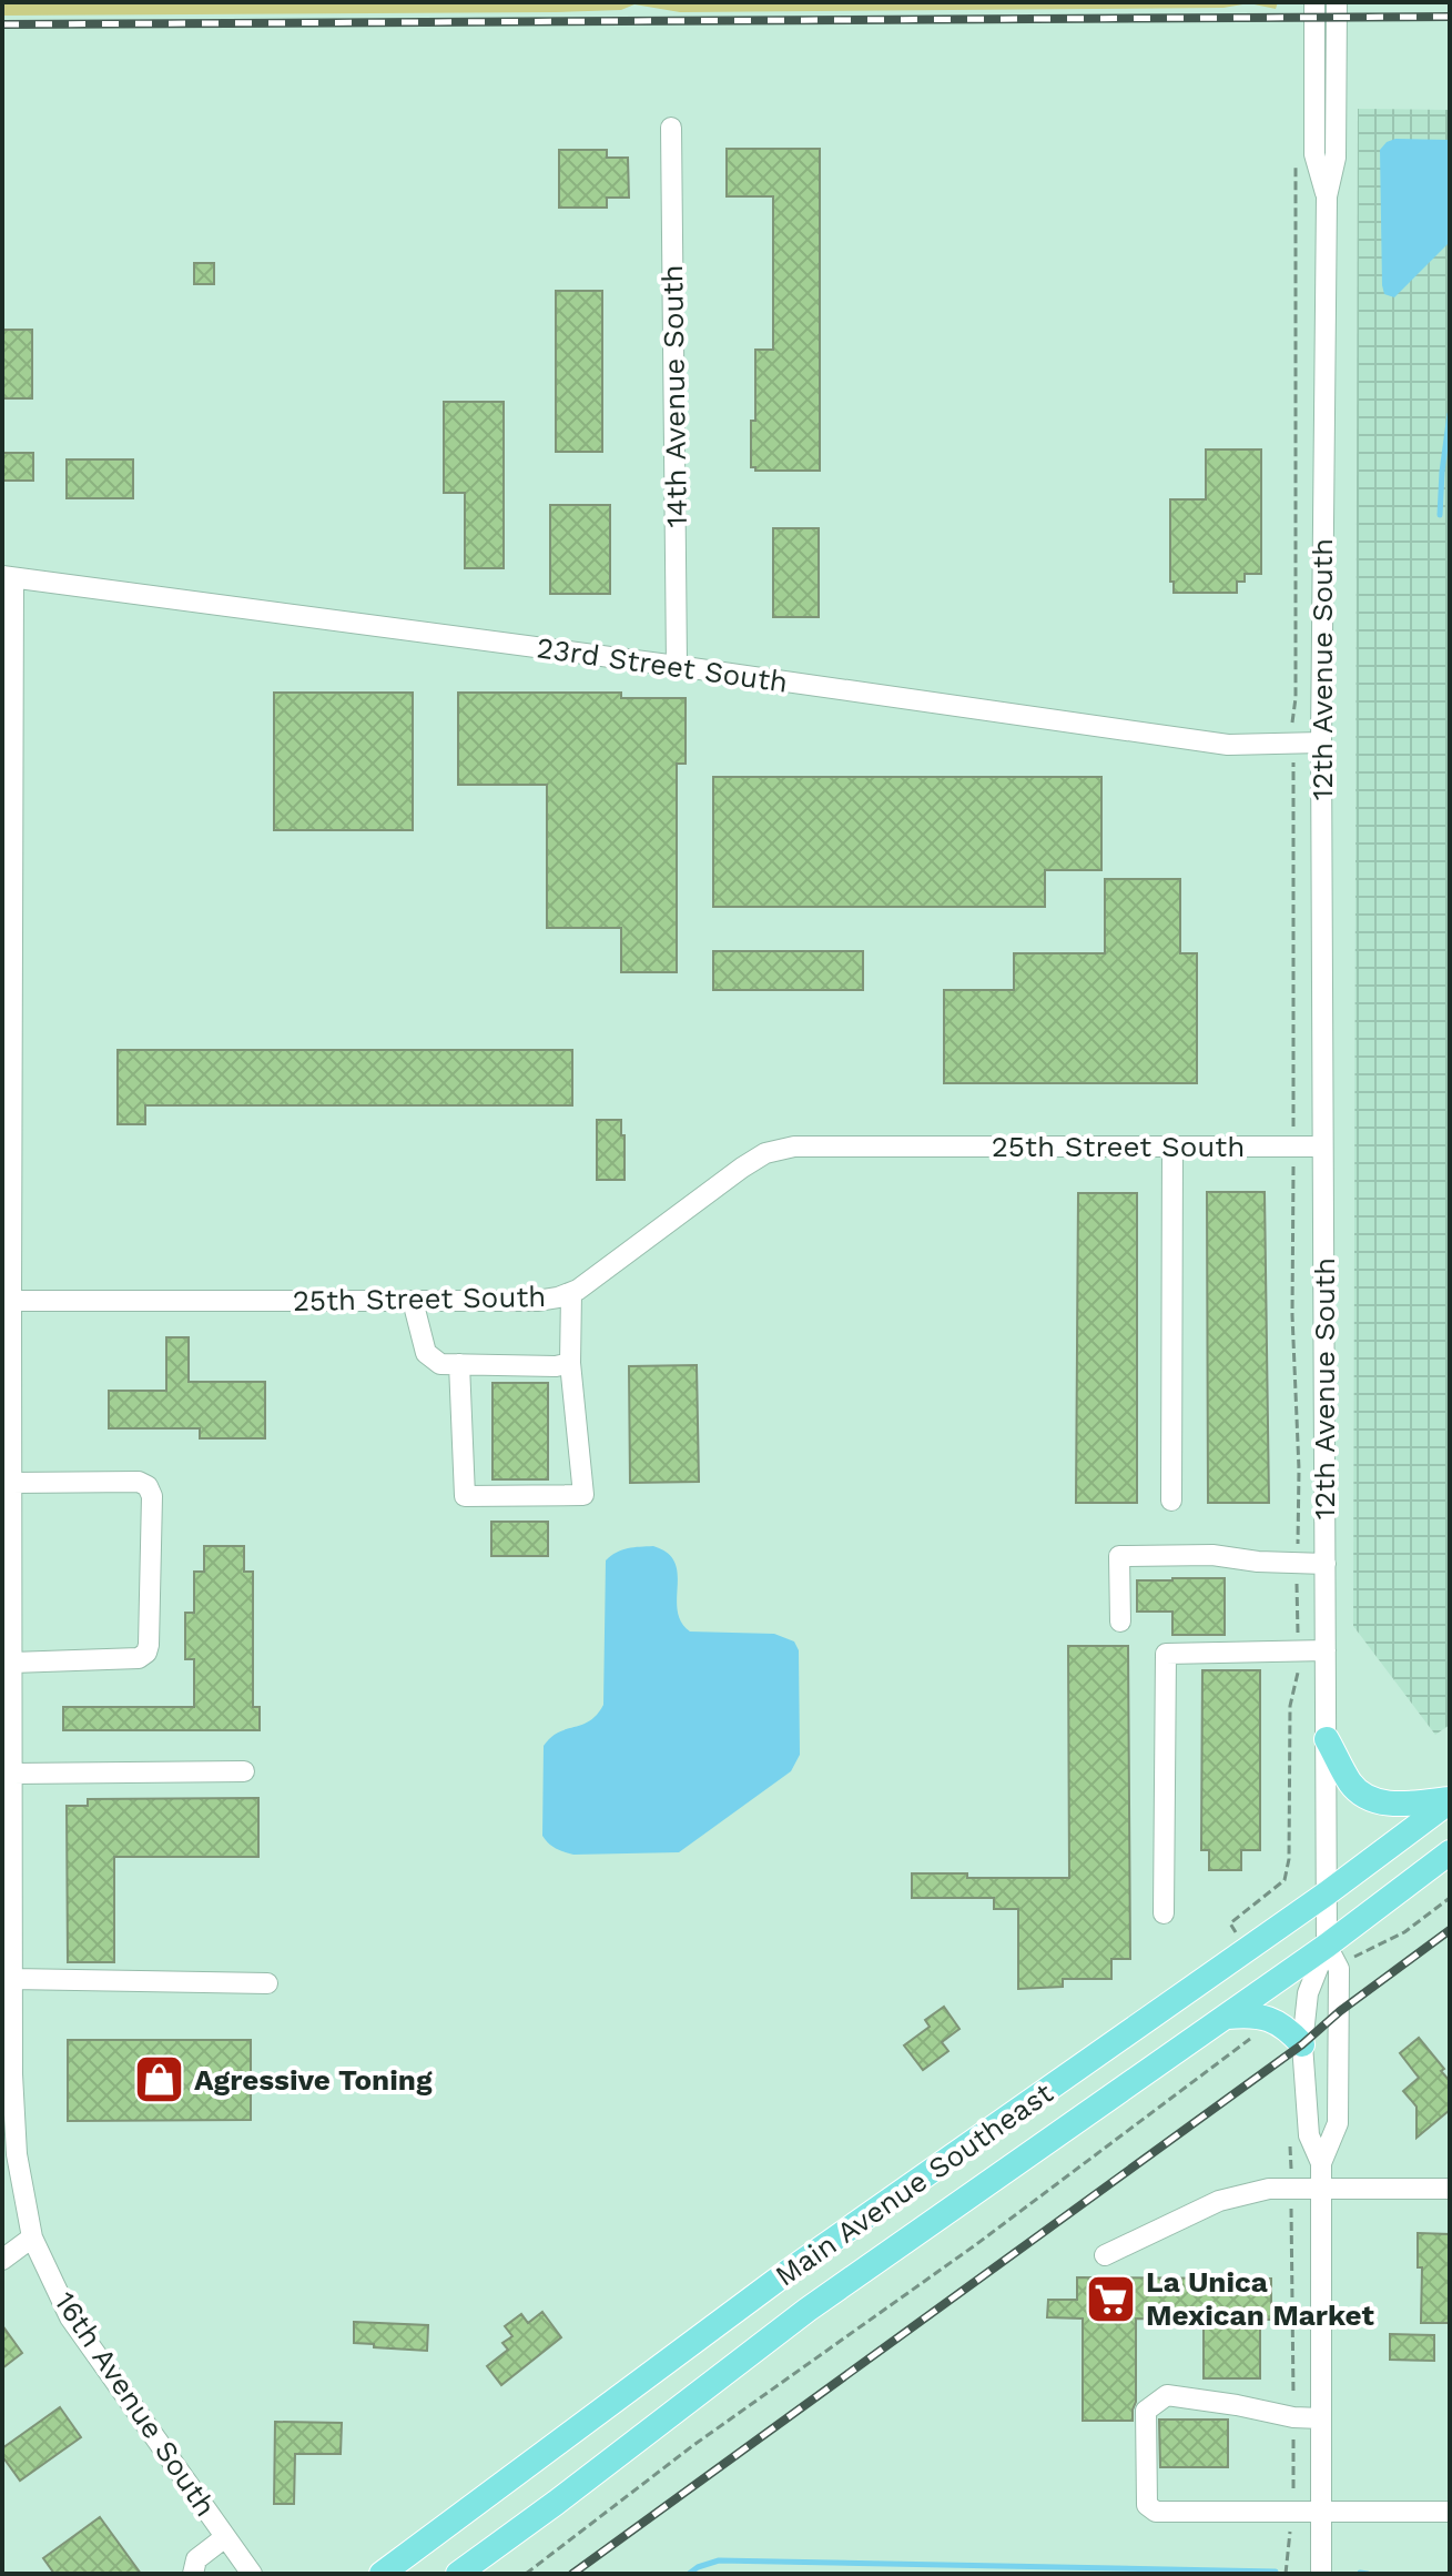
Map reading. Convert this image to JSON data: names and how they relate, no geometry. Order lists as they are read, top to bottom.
{
  "streets": {
    "main road": ["Main Avenue Southeast"],
    "street": [
      "14th Avenue South",
      "23rd Street South",
      "12th Avenue South",
      "25th Street South",
      "16th Avenue South"
    ]
  },
  "crossings": [
    ["14th Avenue South", "23rd Street South"],
    ["23rd Street South", "12th Avenue South"],
    ["23rd Street South", "16th Avenue South"],
    ["12th Avenue South", "25th Street South"],
    ["12th Avenue South", "Main Avenue Southeast"],
    ["25th Street South", "16th Avenue South"]
  ],
  "places": {
    "shop": ["Agressive Toning"],
    "supermarket": ["La Unica Mexican Market"]
  }
}
